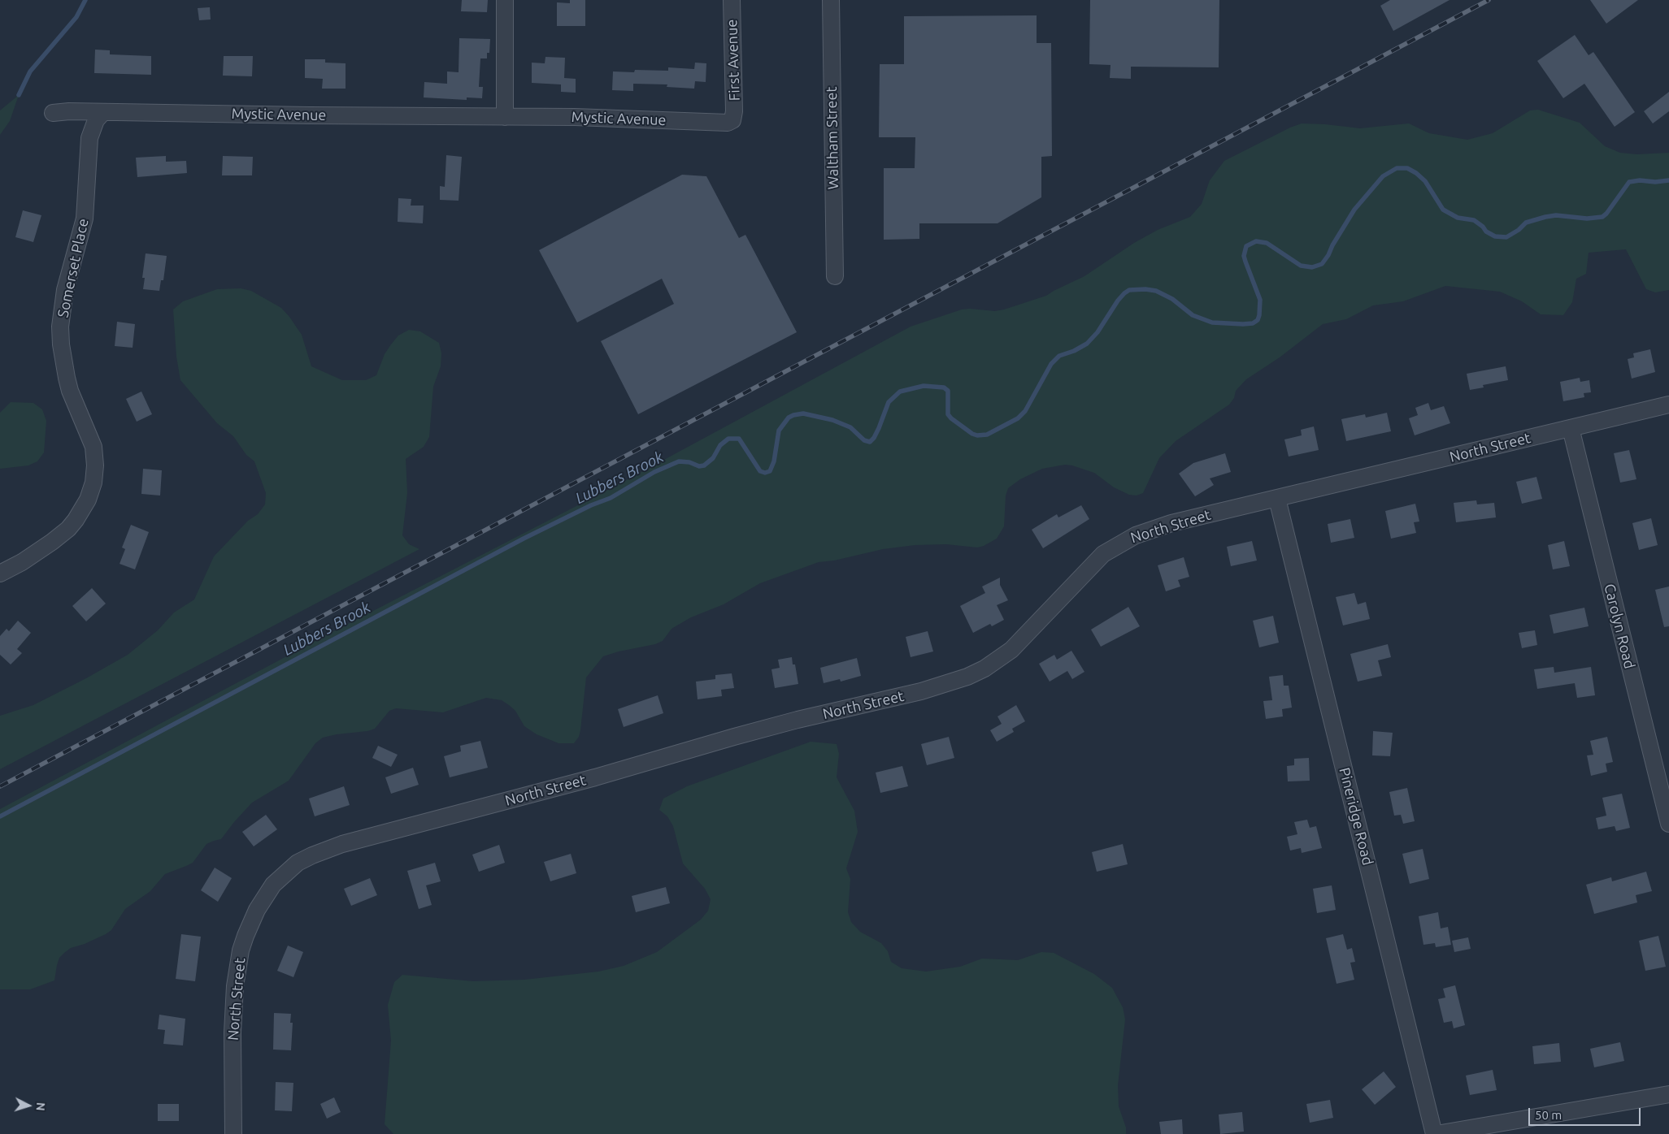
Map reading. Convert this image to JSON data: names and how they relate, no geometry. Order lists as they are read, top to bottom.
{
  "streets": {
    "street": [
      "First Avenue",
      "Mystic Avenue",
      "Waltham Street",
      "Somerset Place",
      "North Street",
      "Carolyn Road",
      "Pineridge Road"
    ]
  },
  "crossings": [
    ["First Avenue", "Mystic Avenue"],
    ["Mystic Avenue", "Somerset Place"],
    ["North Street", "Carolyn Road"],
    ["North Street", "Pineridge Road"]
  ],
  "water": ["Lubbers Brook"],
  "scale_bar": "50 m",
  "north": "right"
}
